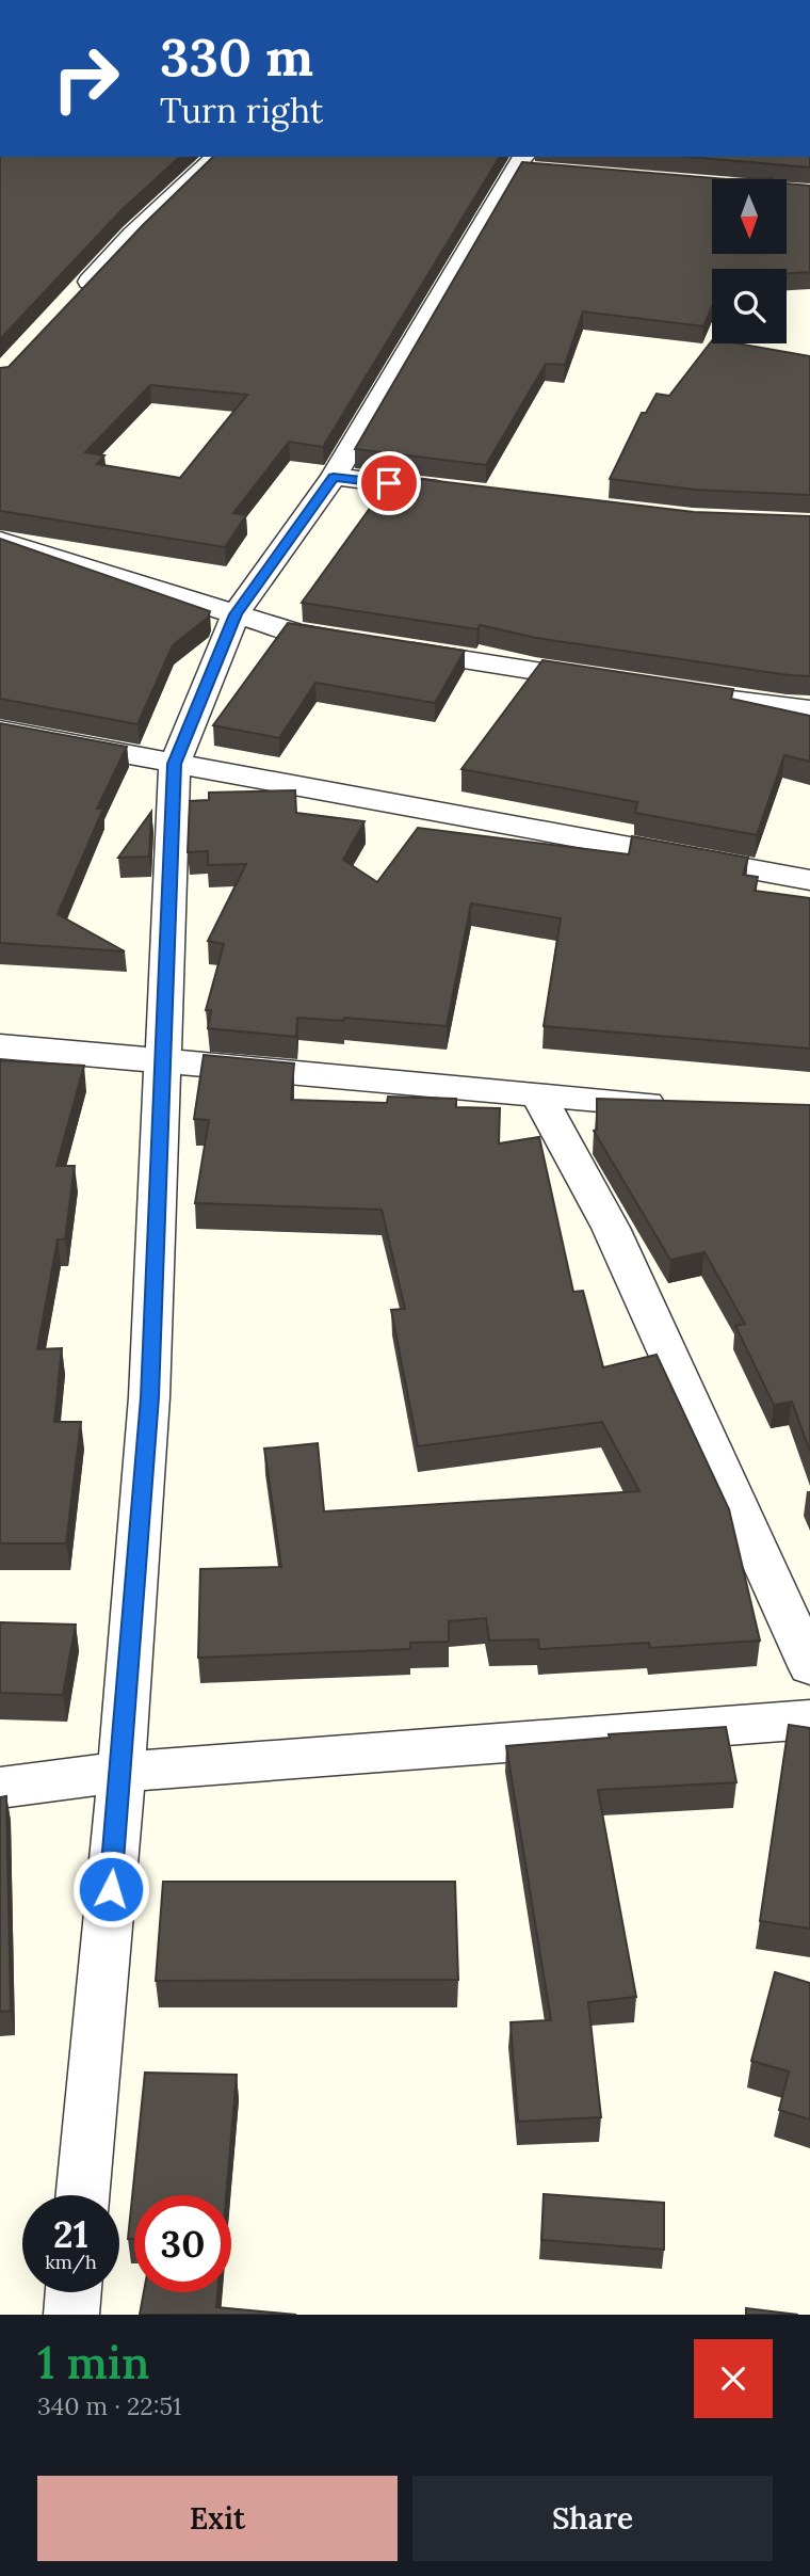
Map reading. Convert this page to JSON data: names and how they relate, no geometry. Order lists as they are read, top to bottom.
{
  "north": "bottom",
  "page": {
    "turn": ["330 m", "Turn right"],
    "speed": "21 km/h",
    "limit": "30",
    "heading": ["1 min", "340 m · 22:51"],
    "buttons": ["Exit", "Share"]
  }
}
